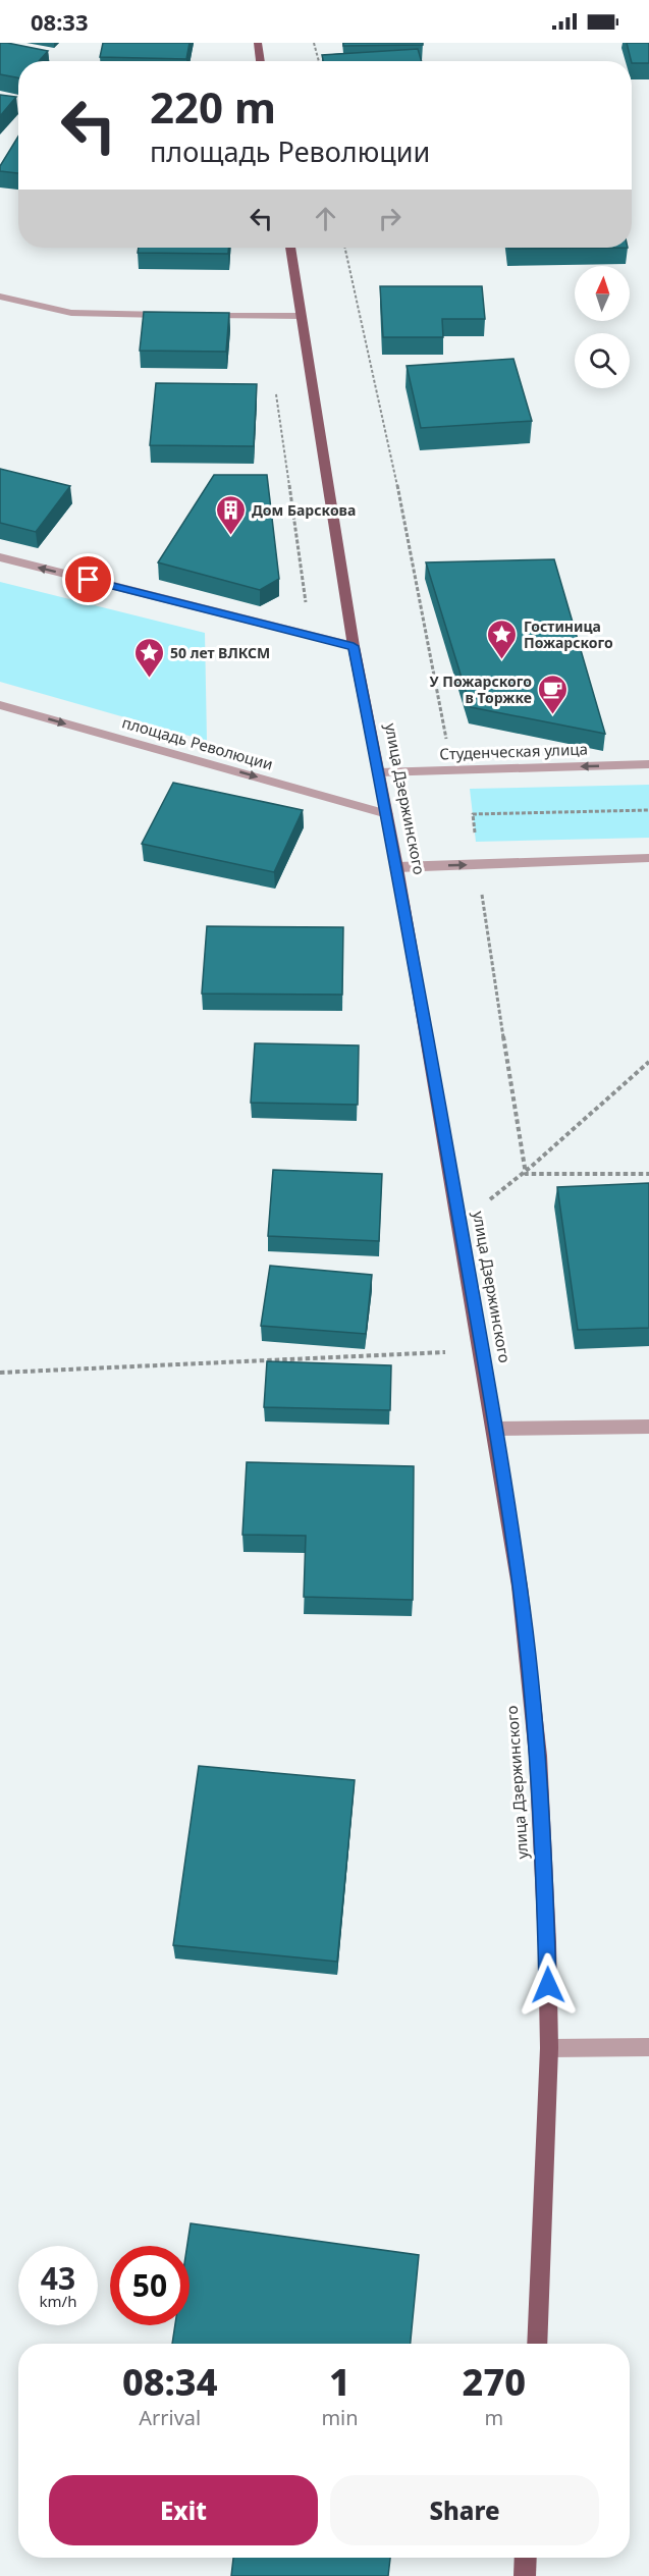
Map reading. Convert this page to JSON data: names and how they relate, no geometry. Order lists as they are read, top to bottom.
{
  "streets": {
    "main road": ["улица Дзержинского"],
    "street": ["площадь Революции", "Студенческая улица"]
  },
  "crossings": [
    ["площадь Революции", "улица Дзержинского"],
    ["Студенческая улица", "улица Дзержинского"]
  ],
  "one_way": ["площадь Революции"],
  "places": {
    "building": ["Дом Барскова"],
    "place": ["Гостиница Пожарского", "50 лет ВЛКСМ"],
    "cafe": ["У Пожарского в Торжке"]
  },
  "north": "top",
  "page": {
    "status": "08:33",
    "turn": ["220 m", "площадь Революции"],
    "speed": "43 km/h",
    "limit": "50",
    "eta": [
      "08:34",
      "Arrival",
      "1",
      "min",
      "270",
      "m"
    ],
    "buttons": ["Exit", "Share"]
  }
}
